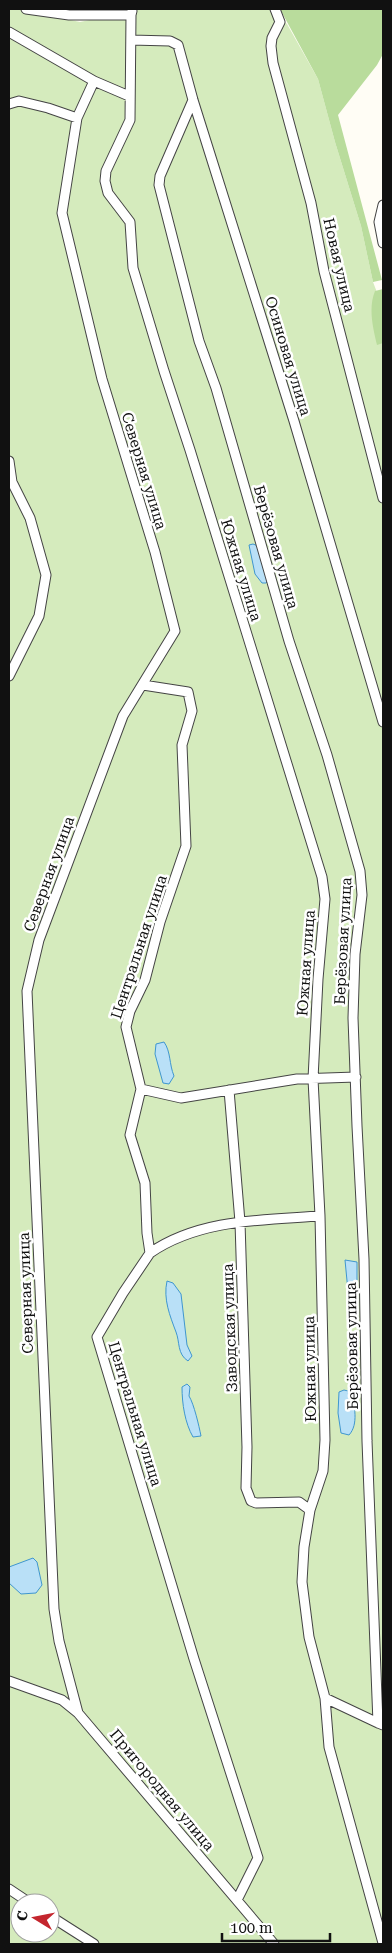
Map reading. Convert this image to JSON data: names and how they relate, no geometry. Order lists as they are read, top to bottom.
{
  "streets": {
    "street": [
      "Новая улица",
      "Осиновая улица",
      "Северная улица",
      "Берёзовая улица",
      "Южная улица",
      "Центральная улица",
      "Заводская улица",
      "Пригородная улица"
    ]
  },
  "crossings": [
    ["Осиновая улица", "Берёзовая улица"],
    ["Осиновая улица", "Южная улица"],
    ["Северная улица", "Центральная улица"],
    ["Северная улица", "Пригородная улица"],
    ["Южная улица", "Заводская улица"],
    ["Центральная улица", "Пригородная улица"]
  ],
  "scale_bar": "100 m",
  "north": "left"
}
